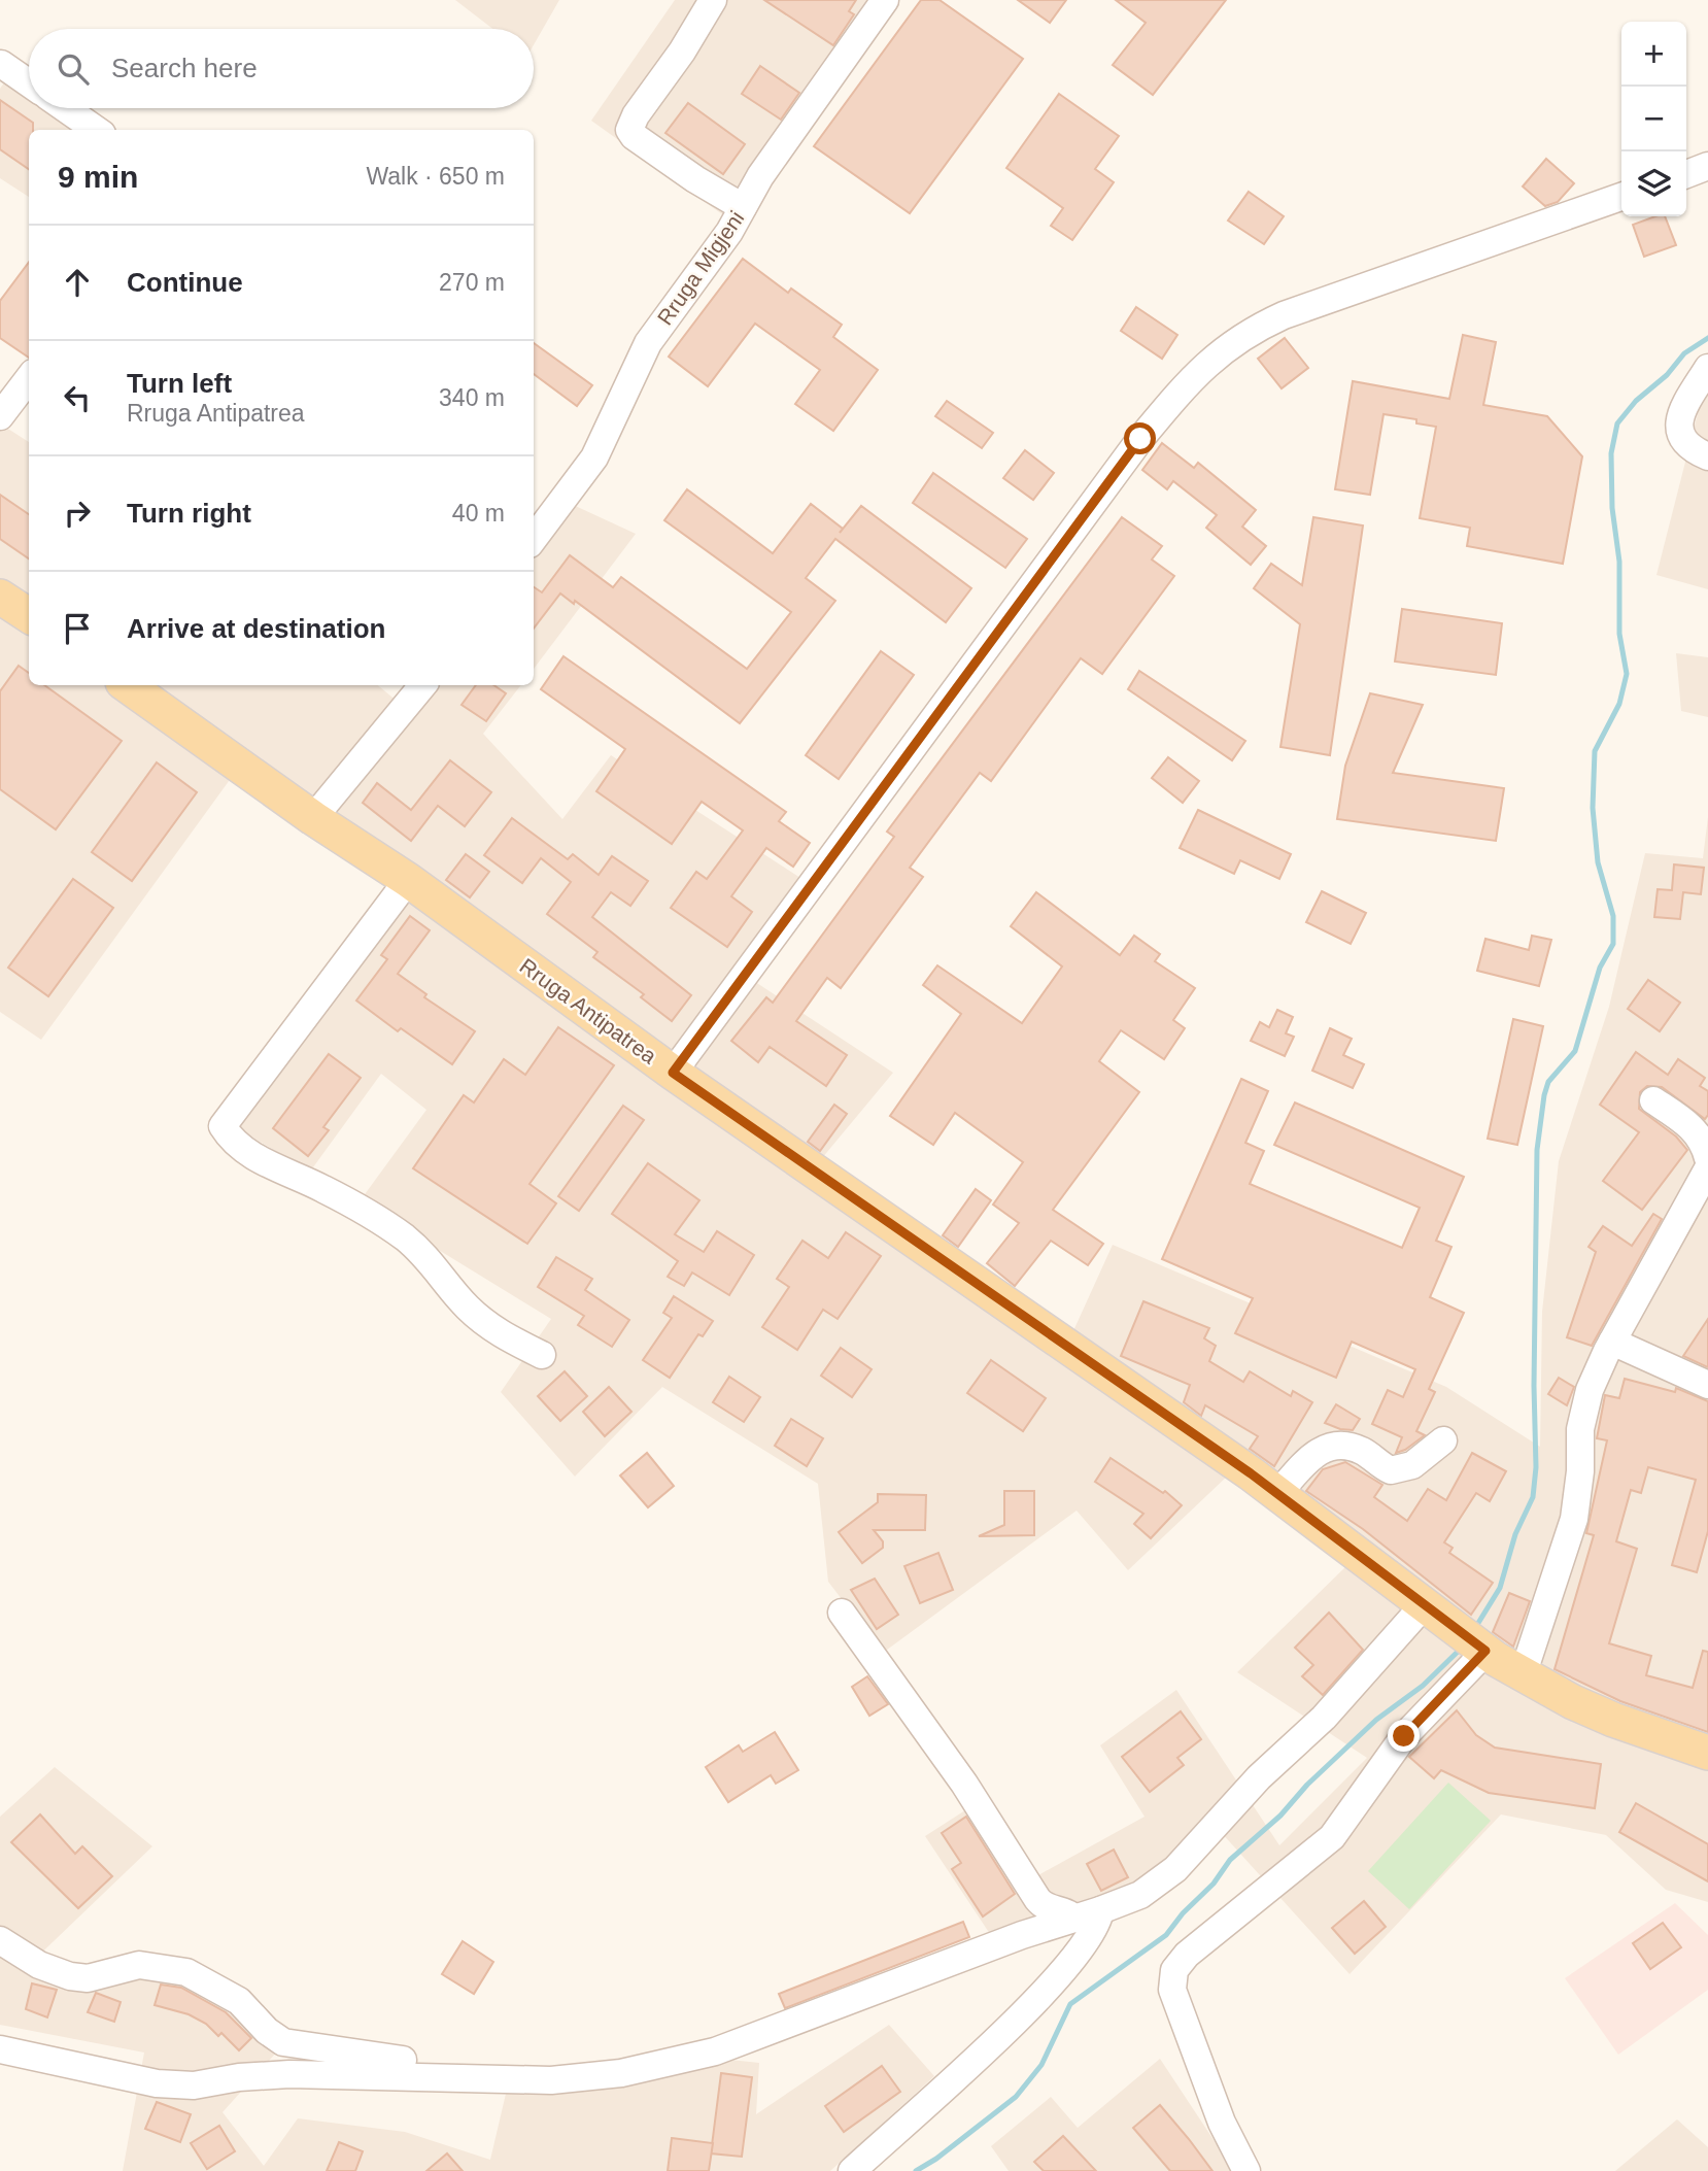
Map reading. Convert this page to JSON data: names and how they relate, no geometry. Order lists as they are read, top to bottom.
{
  "streets": {
    "main road": ["Rruga Antipatrea"],
    "street": ["Rruga Migjeni"]
  },
  "page": {
    "map_buttons": ["+", "−"],
    "search": "Search here",
    "heading": ["9 min", "Walk · 650 m"],
    "list": [
      ["Continue", "270 m"],
      ["Turn left", "Rruga Antipatrea", "340 m"],
      ["Turn right", "40 m"],
      "Arrive at destination"
    ]
  }
}
